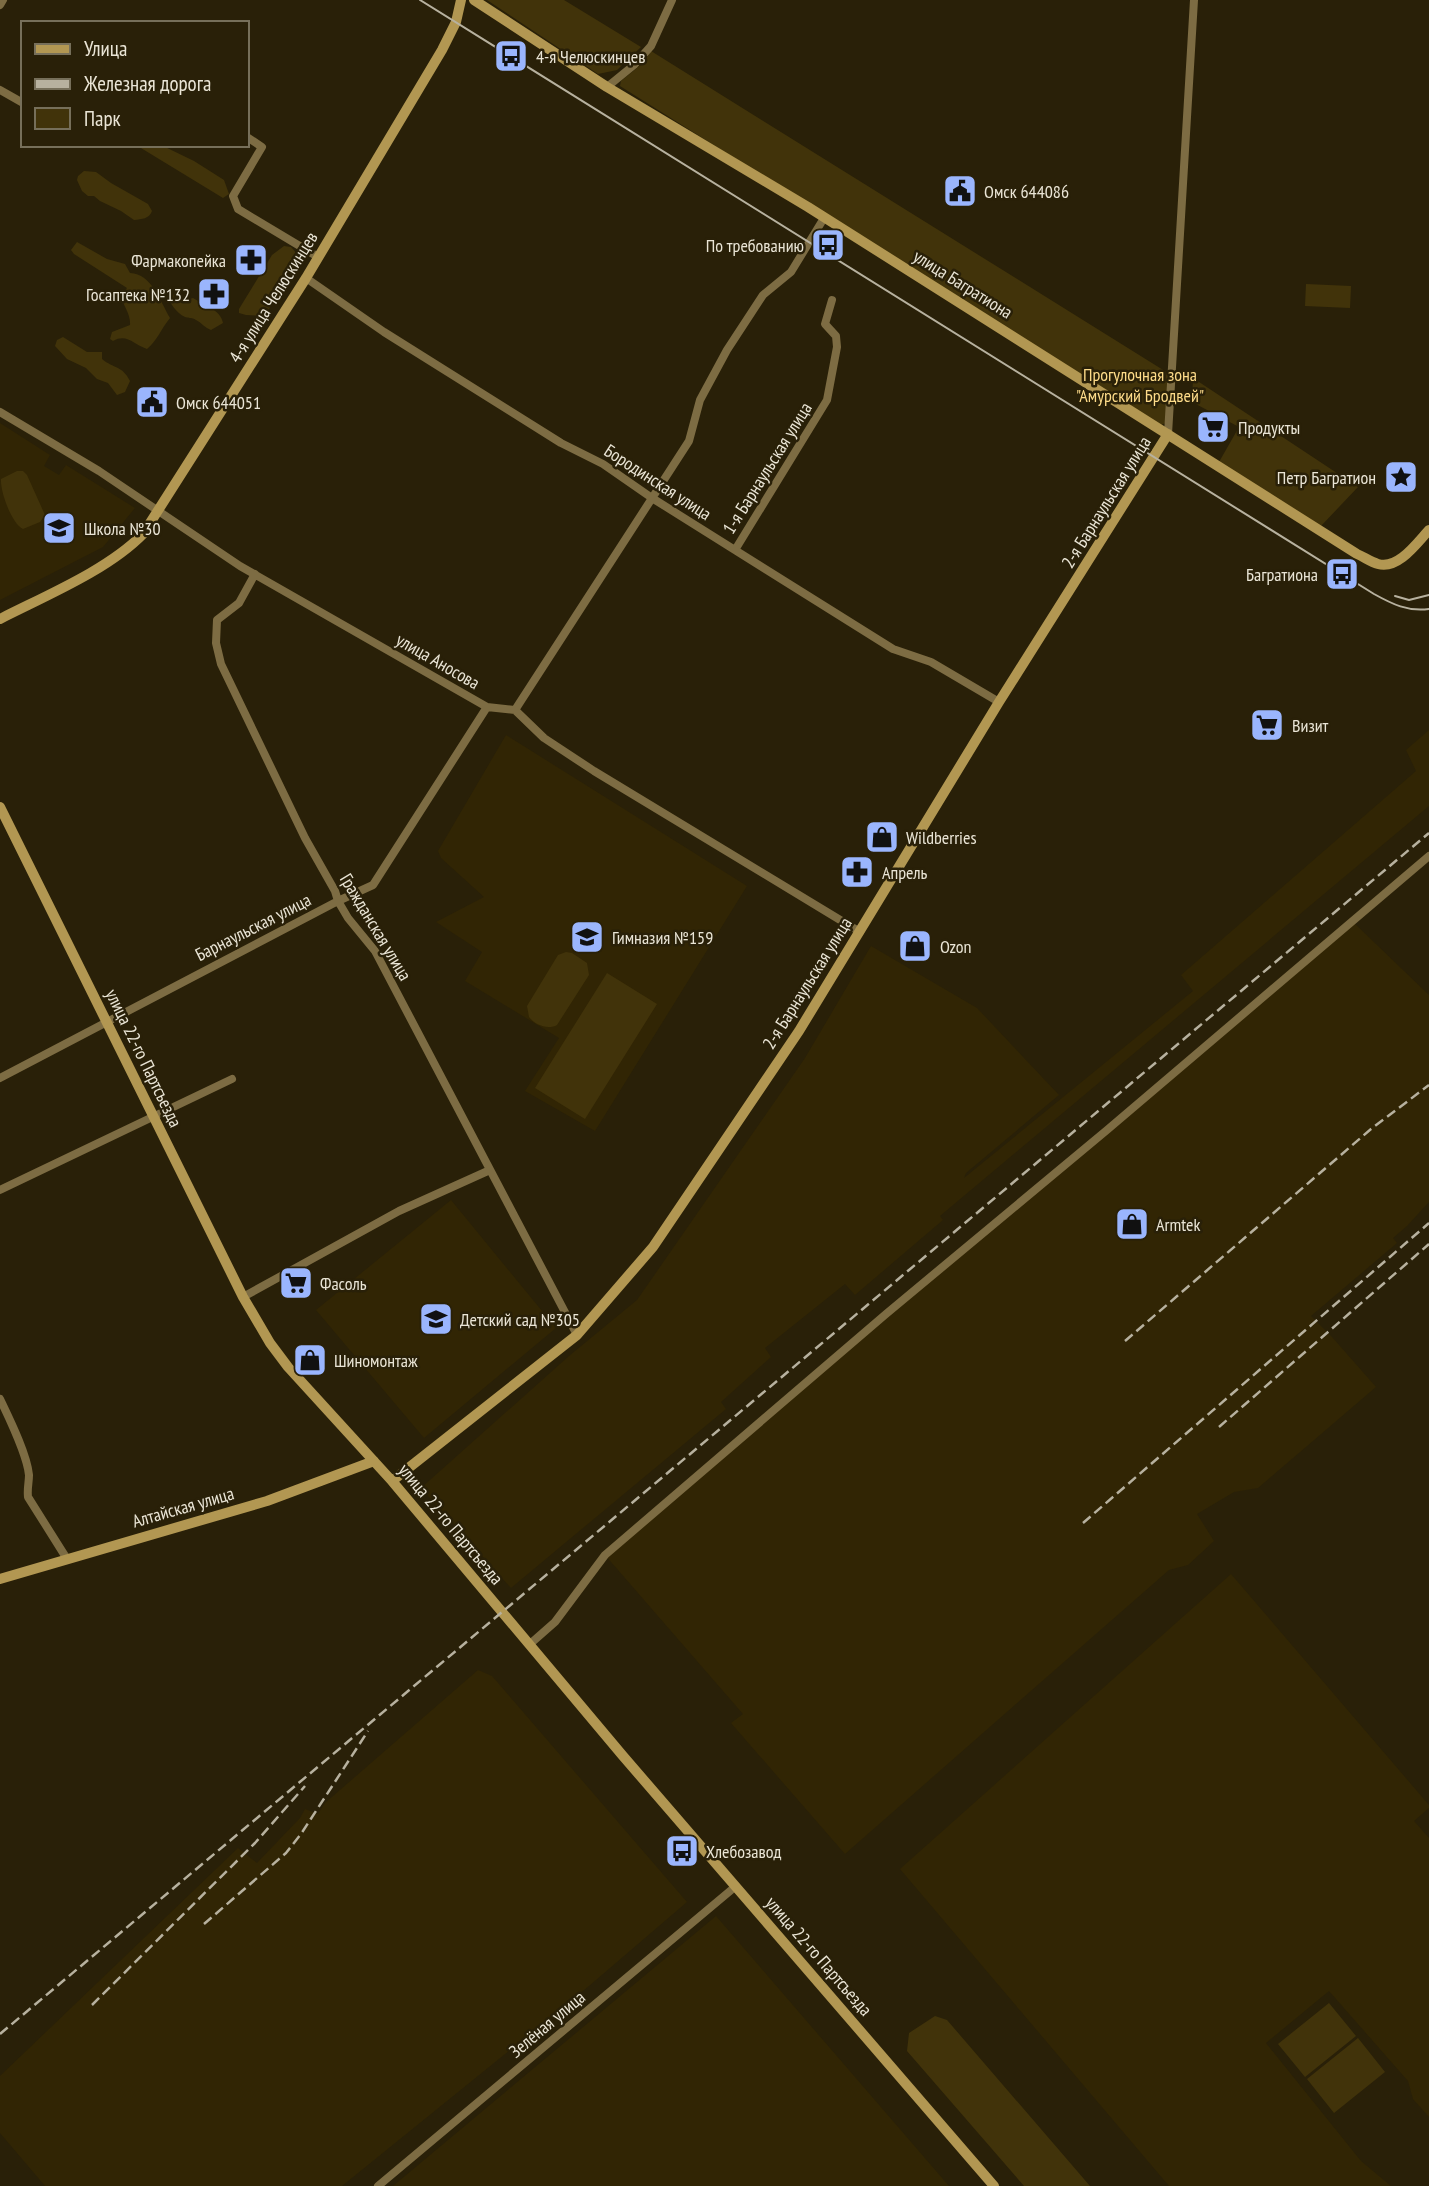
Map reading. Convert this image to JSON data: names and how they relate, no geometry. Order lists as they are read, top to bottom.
{
  "streets": {
    "street": [
      "улица Багратиона",
      "4-я улица Челюскинцев",
      "1-я Барнаульская улица",
      "Бородинская улица",
      "2-я Барнаульская улица",
      "улица Аносова",
      "Барнаульская улица",
      "Гражданская улица",
      "улица 22-го Партсъезда",
      "Алтайская улица",
      "Зелёная улица"
    ]
  },
  "crossings": [
    ["улица Багратиона", "2-я Барнаульская улица"],
    ["4-я улица Челюскинцев", "Бородинская улица"],
    ["4-я улица Челюскинцев", "улица Аносова"],
    ["1-я Барнаульская улица", "Бородинская улица"],
    ["Бородинская улица", "2-я Барнаульская улица"],
    ["2-я Барнаульская улица", "Гражданская улица"],
    ["2-я Барнаульская улица", "улица 22-го Партсъезда"],
    ["улица Аносова", "Барнаульская улица"],
    ["улица Аносова", "Гражданская улица"],
    ["Барнаульская улица", "Гражданская улица"],
    ["Барнаульская улица", "улица 22-го Партсъезда"],
    ["улица 22-го Партсъезда", "Алтайская улица"],
    ["улица 22-го Партсъезда", "Зелёная улица"]
  ],
  "parks": ["Прогулочная зона \"Амурский Бродвей\""],
  "places": {
    "bus stop": [
      "4-я Челюскинцев",
      "По требованию",
      "Багратиона",
      "Хлебозавод"
    ],
    "public building": ["Омск 644086", "Омск 644051"],
    "pharmacy": ["Фармакопейка", "Госаптека №132", "Апрель"],
    "supermarket": ["Продукты", "Визит", "Фасоль"],
    "place": ["Петр Багратион"],
    "school or university": ["Школа №30", "Гимназия №159", "Детский сад №305"],
    "shop": [
      "Wildberries",
      "Ozon",
      "Armtek",
      "Шиномонтаж"
    ]
  },
  "legend": ["Улица", "Железная дорога", "Парк"]
}
